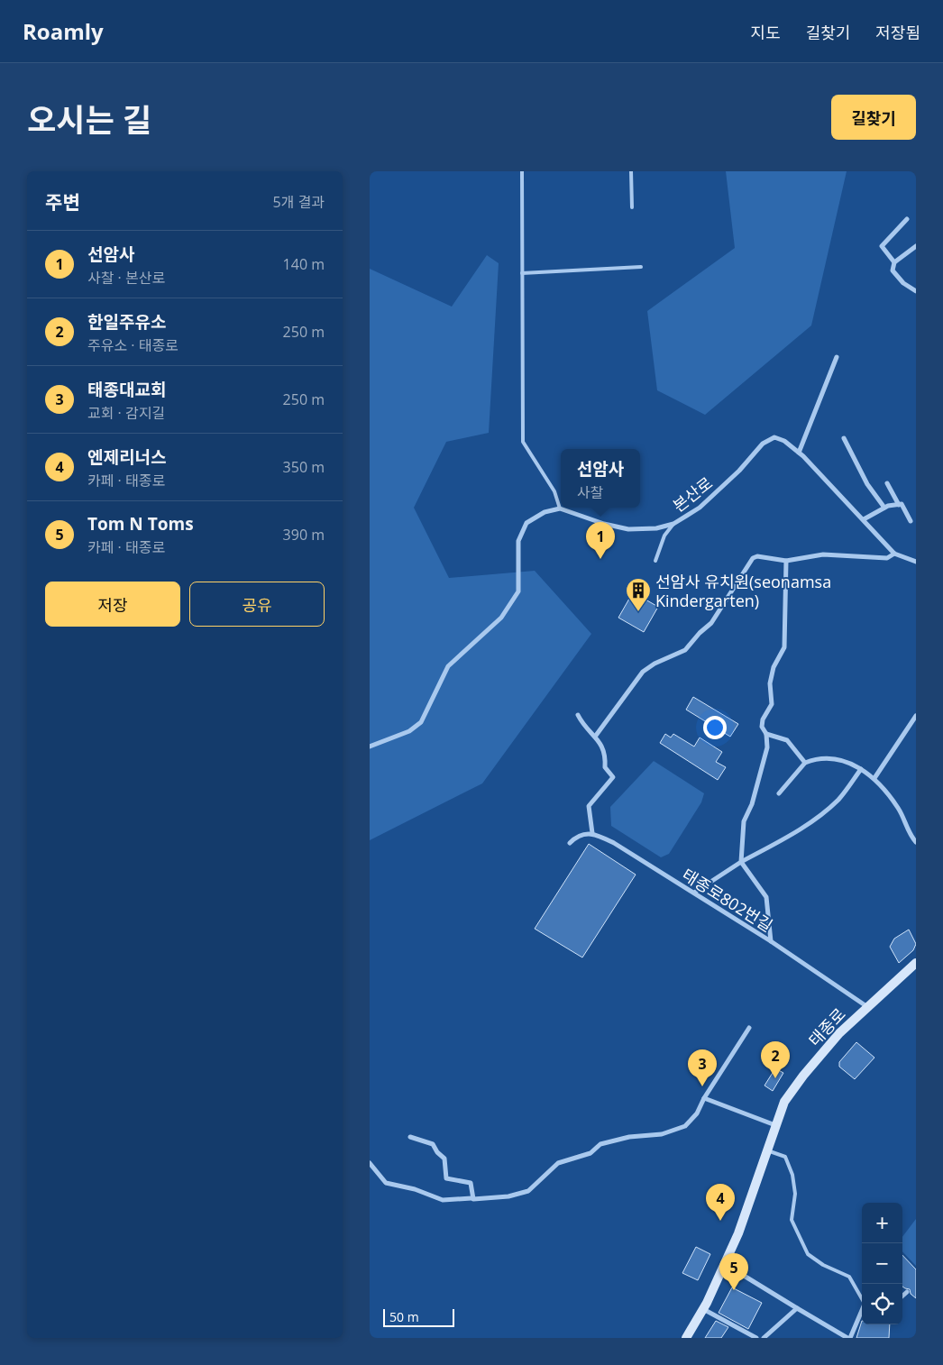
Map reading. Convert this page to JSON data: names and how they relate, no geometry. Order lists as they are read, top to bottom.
{
  "streets": {
    "main road": ["태종로"],
    "street": ["본산로", "태종로802번길"]
  },
  "crossings": [
    ["태종로802번길", "태종로"]
  ],
  "places": {
    "building": ["선암사 유치원(seonamsa Kindergarten)"]
  },
  "scale_bar": "50 m",
  "page": {
    "header": "Roamly",
    "nav": ["지도", "길찾기", "저장됨"],
    "title": "오시는 길",
    "buttons": [
      "길찾기",
      ["저장", "공유"]
    ],
    "heading": ["주변", "5개 결과"],
    "list": [
      {
        "mark": "1",
        "name": "선암사",
        "note": "사찰 · 본산로",
        "value": "140 m"
      },
      {
        "mark": "2",
        "name": "한일주유소",
        "note": "주유소 · 태종로",
        "value": "250 m"
      },
      {
        "mark": "3",
        "name": "태종대교회",
        "note": "교회 · 감지길",
        "value": "250 m"
      },
      {
        "mark": "4",
        "name": "엔제리너스",
        "note": "카페 · 태종로",
        "value": "350 m"
      },
      {
        "mark": "5",
        "name": "Tom N Toms",
        "note": "카페 · 태종로",
        "value": "390 m"
      }
    ],
    "popup": ["선암사", "사찰"],
    "pins": [
      "1",
      "2",
      "3",
      "4",
      "5"
    ],
    "map_buttons": ["+", "−"],
    "scale": "50 m"
  }
}
